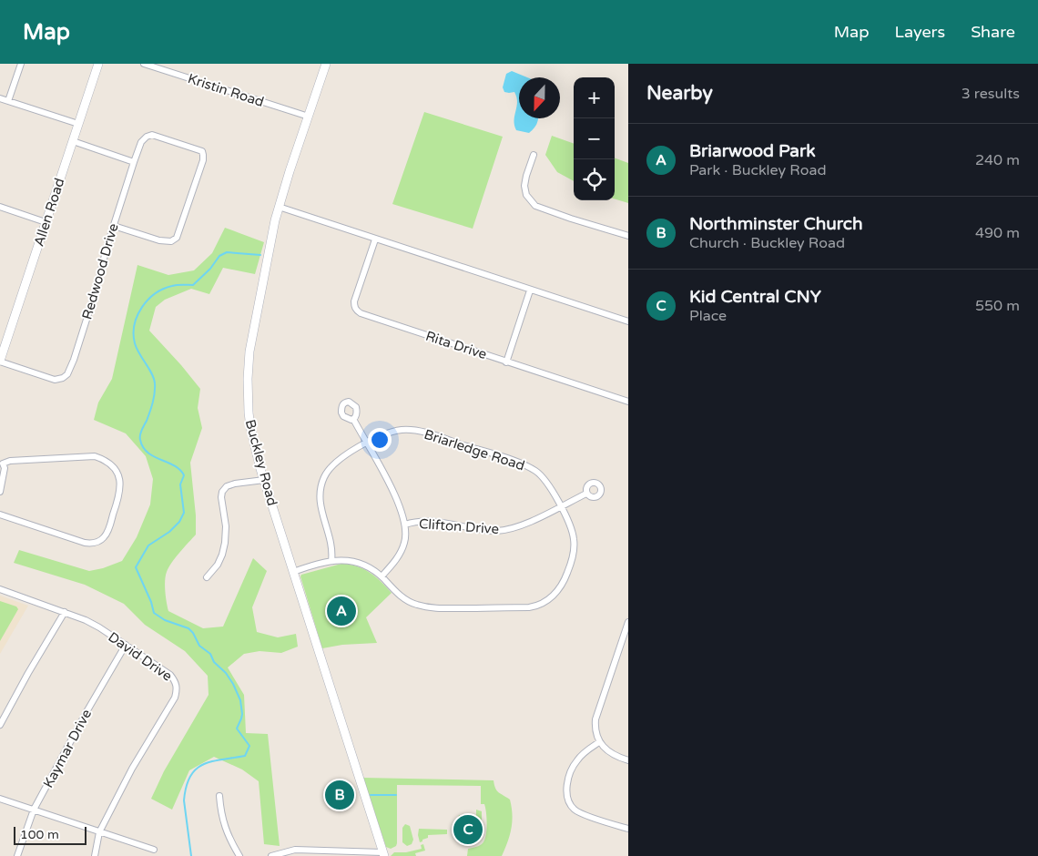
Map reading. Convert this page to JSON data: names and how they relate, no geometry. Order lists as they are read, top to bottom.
{
  "streets": {
    "street": [
      "Kristin Road",
      "Allen Road",
      "Redwood Drive",
      "Rita Drive",
      "Briarledge Road",
      "Buckley Road",
      "Clifton Drive",
      "David Drive",
      "Kaymar Drive"
    ]
  },
  "crossings": [
    ["Kristin Road", "Buckley Road"],
    ["Allen Road", "Redwood Drive"],
    ["Briarledge Road", "Buckley Road"],
    ["Briarledge Road", "Clifton Drive"],
    ["David Drive", "Kaymar Drive"]
  ],
  "scale_bar": "100 m",
  "north": "bottom",
  "page": {
    "header": "Map",
    "nav": ["Map", "Layers", "Share"],
    "heading": ["Nearby", "3 results"],
    "map_buttons": ["+", "−"],
    "list": [
      {
        "mark": "A",
        "name": "Briarwood Park",
        "note": "Park · Buckley Road",
        "value": "240 m"
      },
      {
        "mark": "B",
        "name": "Northminster Church",
        "note": "Church · Buckley Road",
        "value": "490 m"
      },
      {
        "mark": "C",
        "name": "Kid Central CNY",
        "note": "Place",
        "value": "550 m"
      }
    ],
    "pins": ["A", "B", "C"],
    "scale": "100 m"
  }
}
